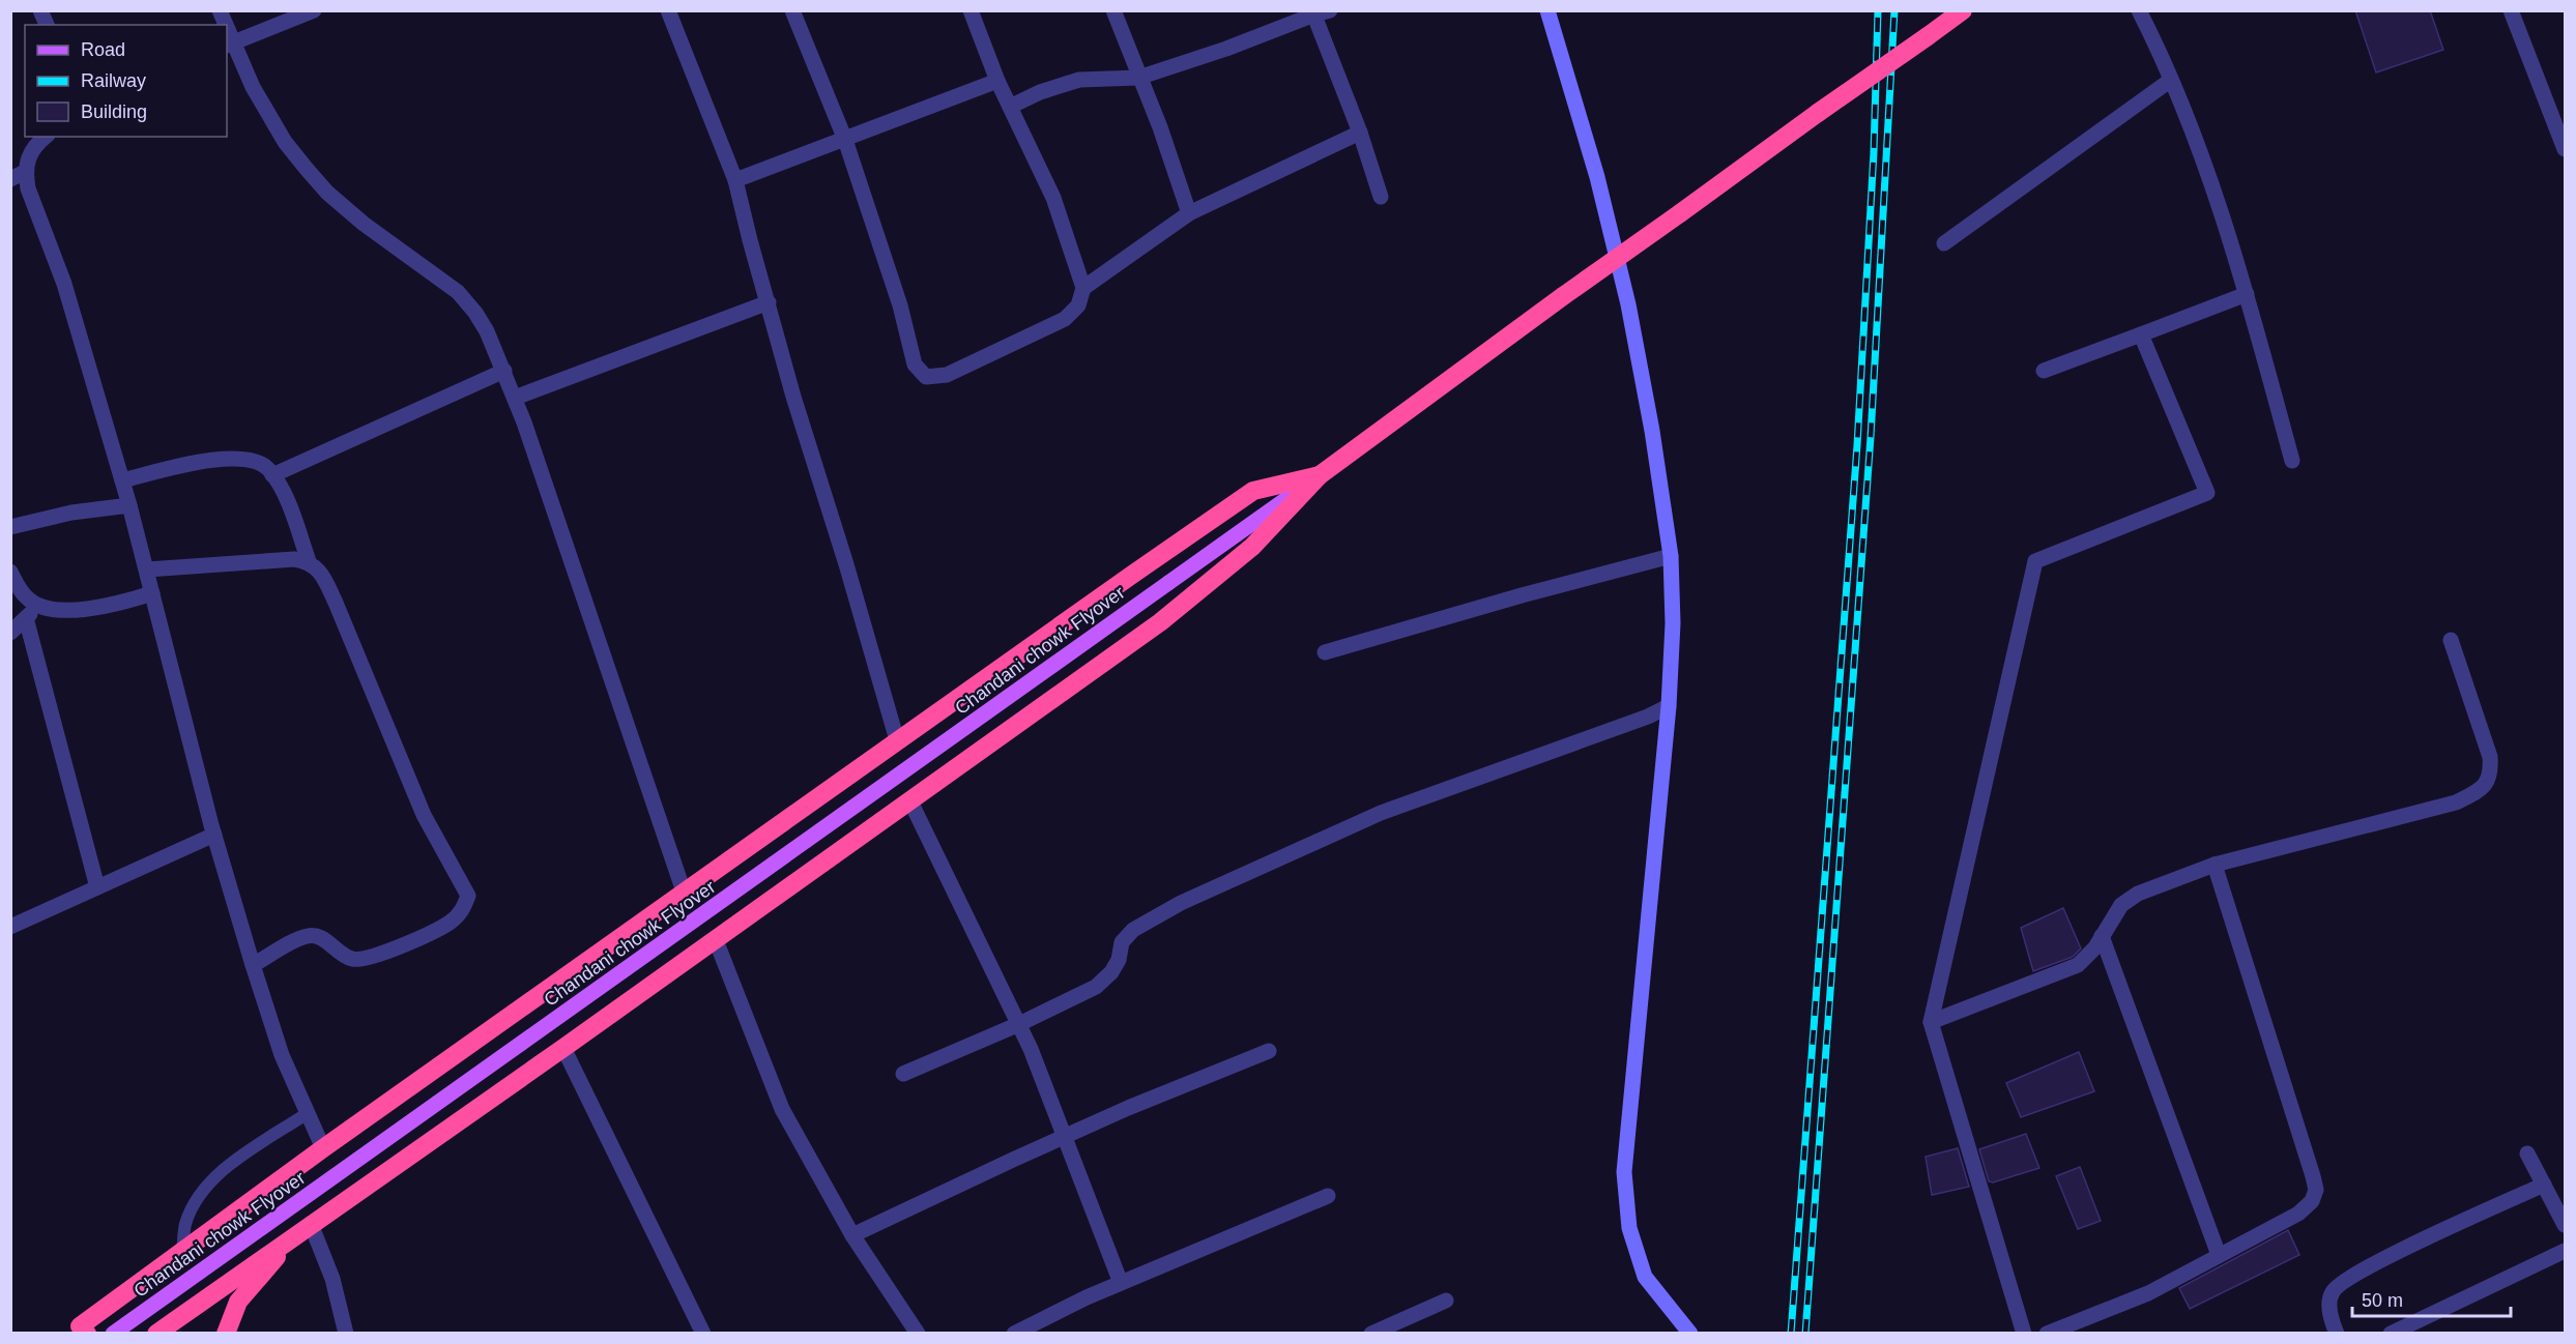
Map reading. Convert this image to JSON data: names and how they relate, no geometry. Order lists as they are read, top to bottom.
{
  "streets": {
    "main road": ["Chandani chowk Flyover"]
  },
  "legend": ["Road", "Railway", "Building"],
  "scale_bar": "50 m"
}
